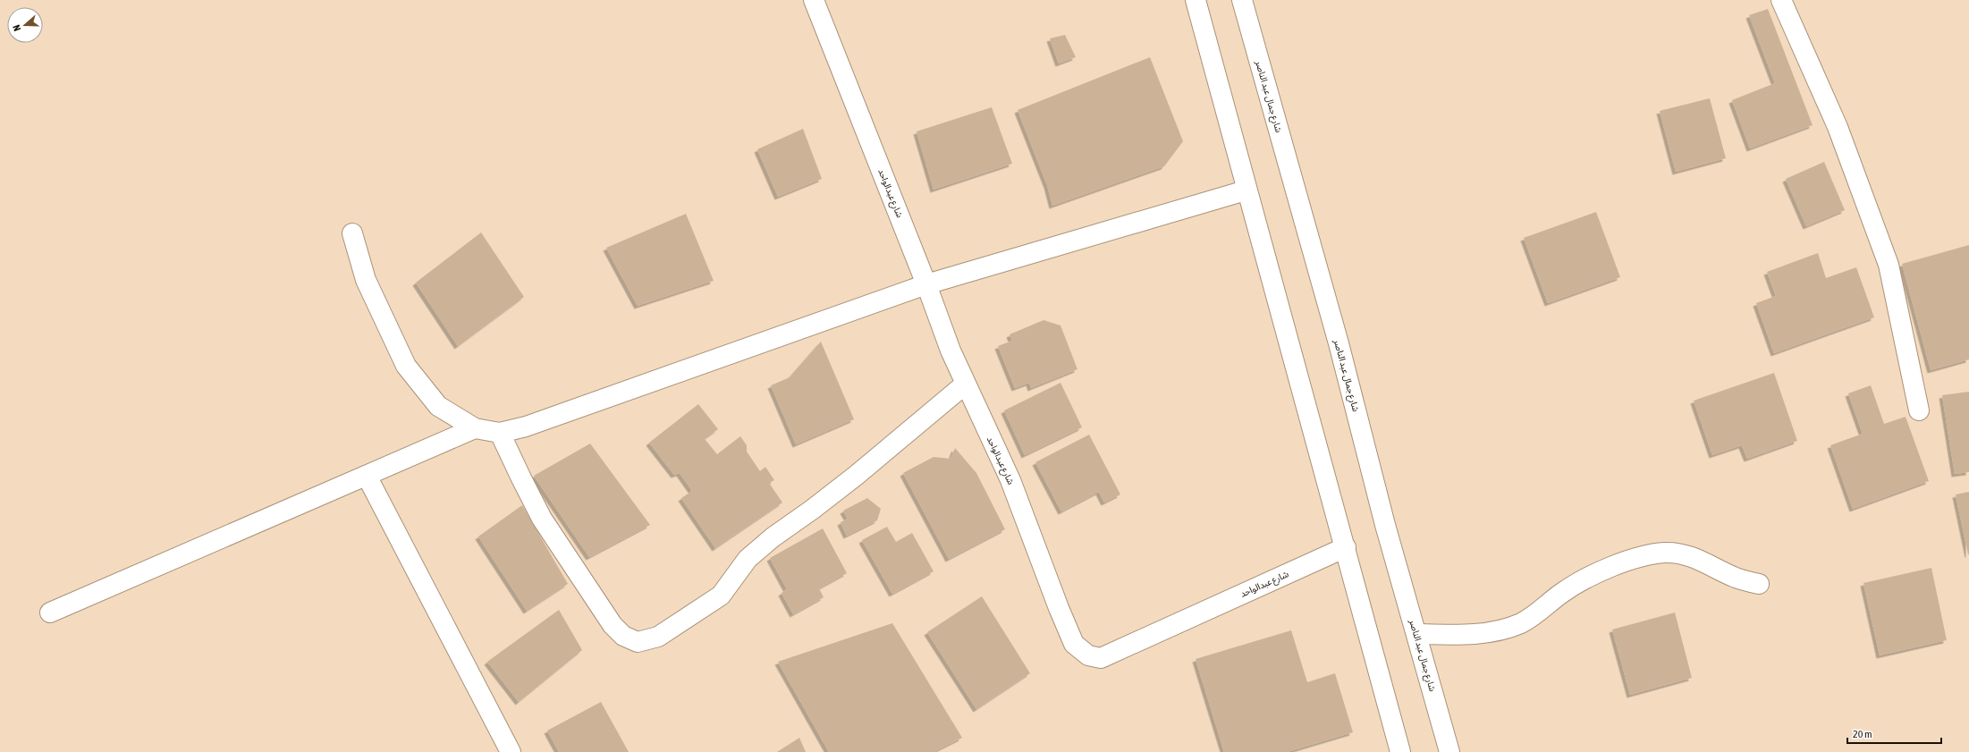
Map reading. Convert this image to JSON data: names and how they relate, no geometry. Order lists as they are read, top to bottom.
{
  "streets": {
    "street": ["شارع جمال عبد الناصر", "شارع عبدالواحد"]
  },
  "scale_bar": "20 m",
  "north": "left"
}
